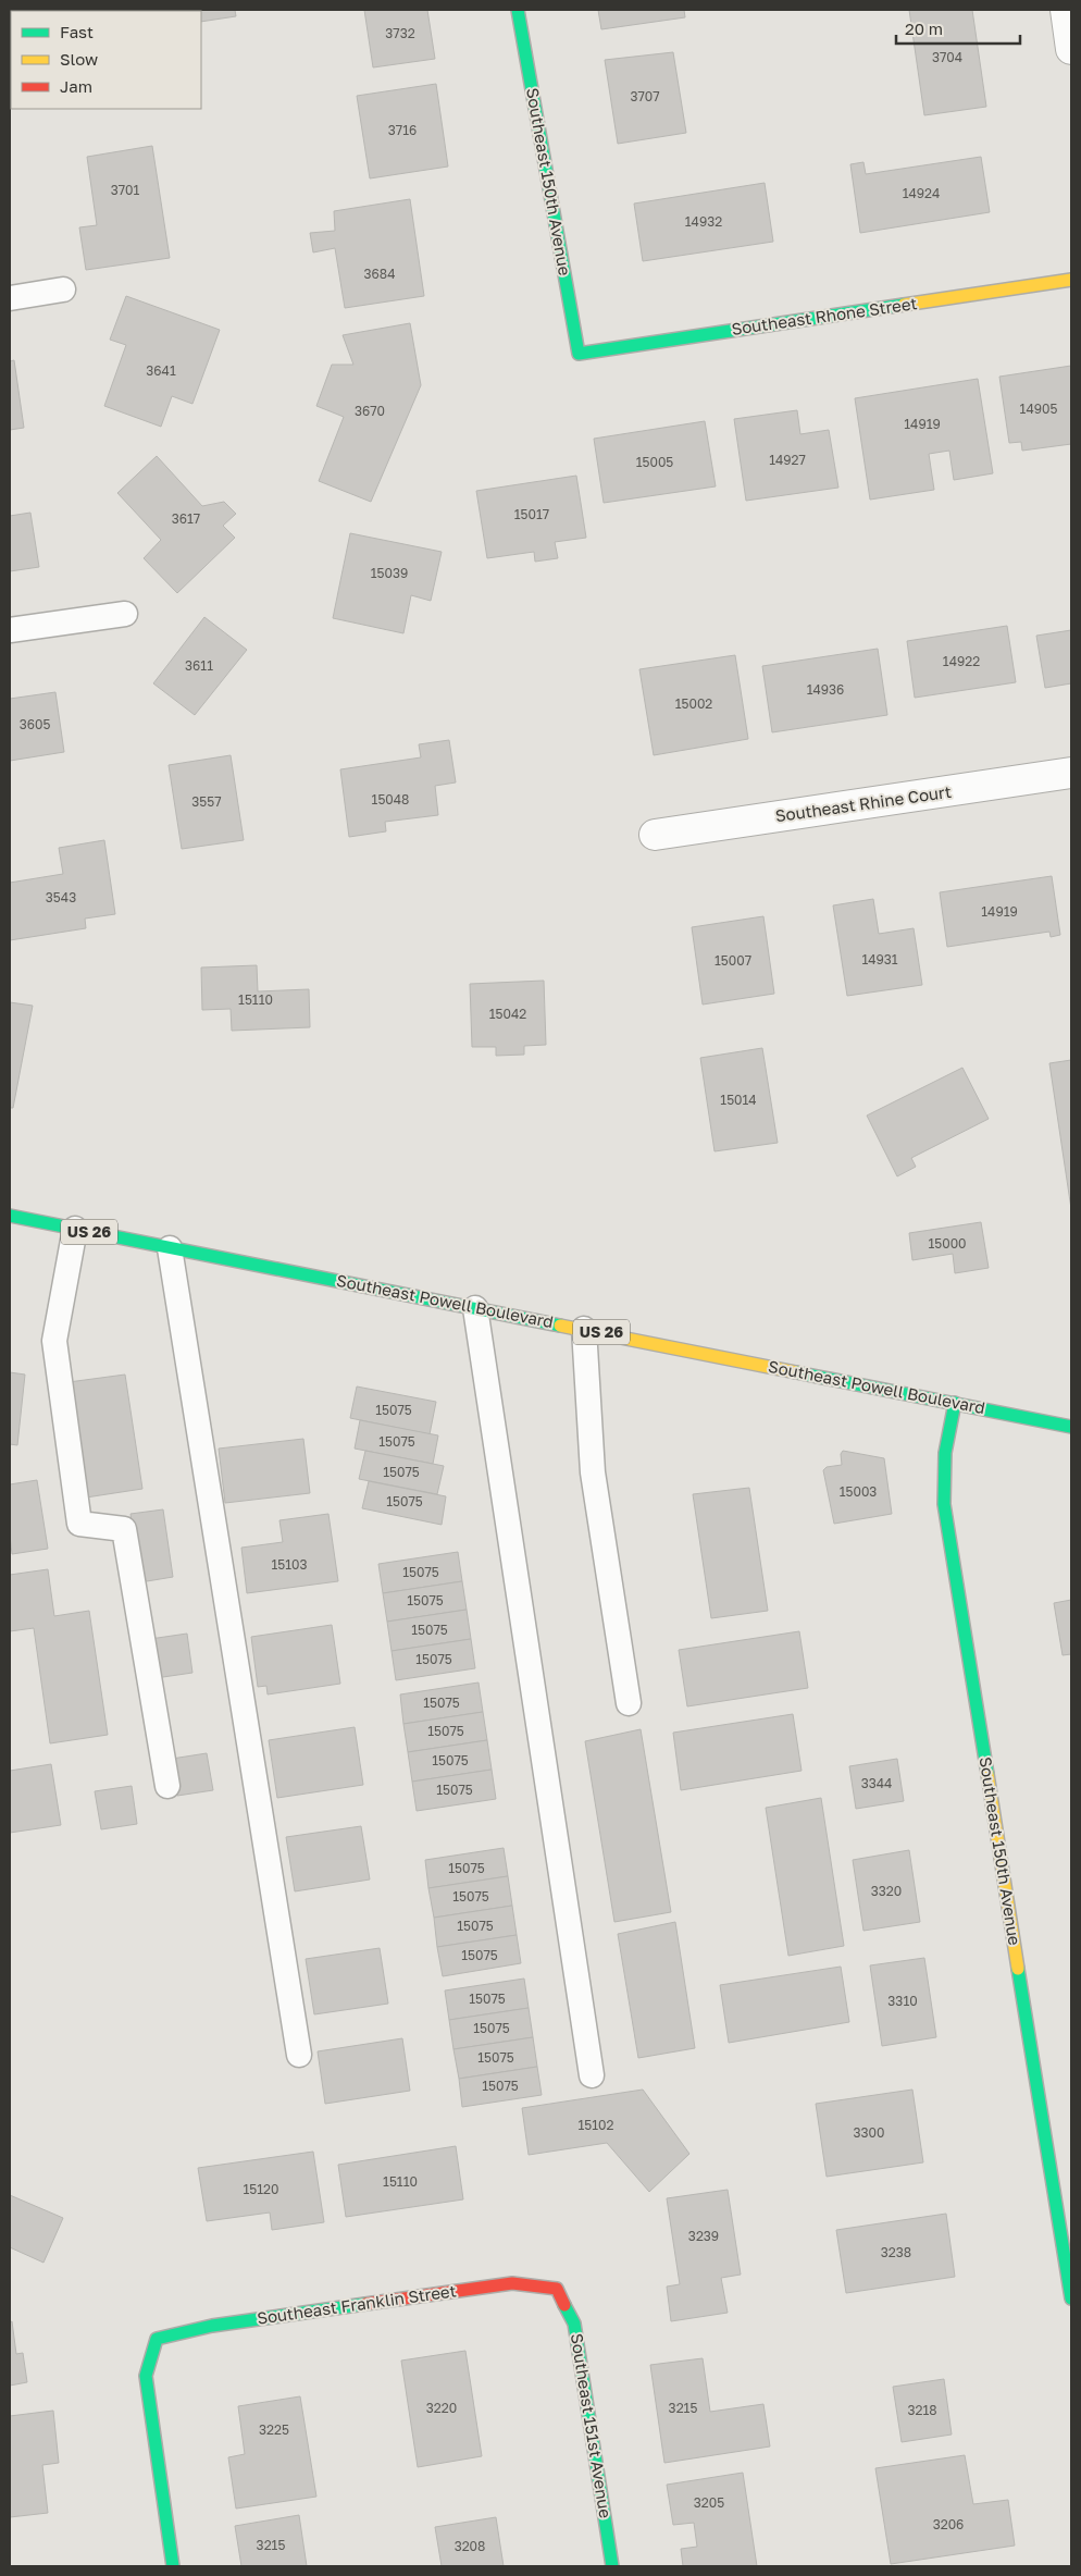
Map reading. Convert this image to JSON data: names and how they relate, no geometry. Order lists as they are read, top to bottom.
{
  "streets": {
    "street": [
      "Southeast 150th Avenue",
      "Southeast Rhone Street",
      "Southeast Rhine Court",
      "US 26",
      "Southeast Powell Boulevard",
      "Southeast Franklin Street",
      "Southeast 151st Avenue"
    ]
  },
  "crossings": [
    ["Southeast 150th Avenue", "Southeast Rhone Street"],
    ["Southeast 150th Avenue", "Southeast Powell Boulevard"],
    ["Southeast Franklin Street", "Southeast 151st Avenue"]
  ],
  "house_numbers": [
    "3732",
    "3704",
    "3707",
    "3716",
    "3701",
    "14924",
    "14932",
    "3684",
    "3641",
    "14905",
    "3670",
    "14919",
    "14927",
    "15005",
    "15017",
    "3617",
    "15039",
    "14922",
    "3611",
    "14936",
    "15002",
    "3605",
    "15048",
    "3557",
    "3543",
    "14919",
    "14931",
    "15007",
    "15110",
    "15042",
    "15014",
    "15000",
    "15075",
    "15075",
    "15075",
    "15003",
    "15075",
    "15103",
    "15075",
    "15075",
    "15075",
    "15075",
    "15075",
    "15075",
    "15075",
    "3344",
    "15075",
    "15075",
    "3320",
    "15075",
    "15075",
    "15075",
    "15075",
    "3310",
    "15075",
    "15075",
    "15075",
    "15102",
    "3300",
    "15110",
    "15120",
    "3239",
    "3238",
    "3220",
    "3215",
    "3218",
    "3225",
    "3205",
    "3206",
    "3215",
    "3208"
  ],
  "legend": ["Fast", "Slow", "Jam"],
  "scale_bar": "20 m"
}
